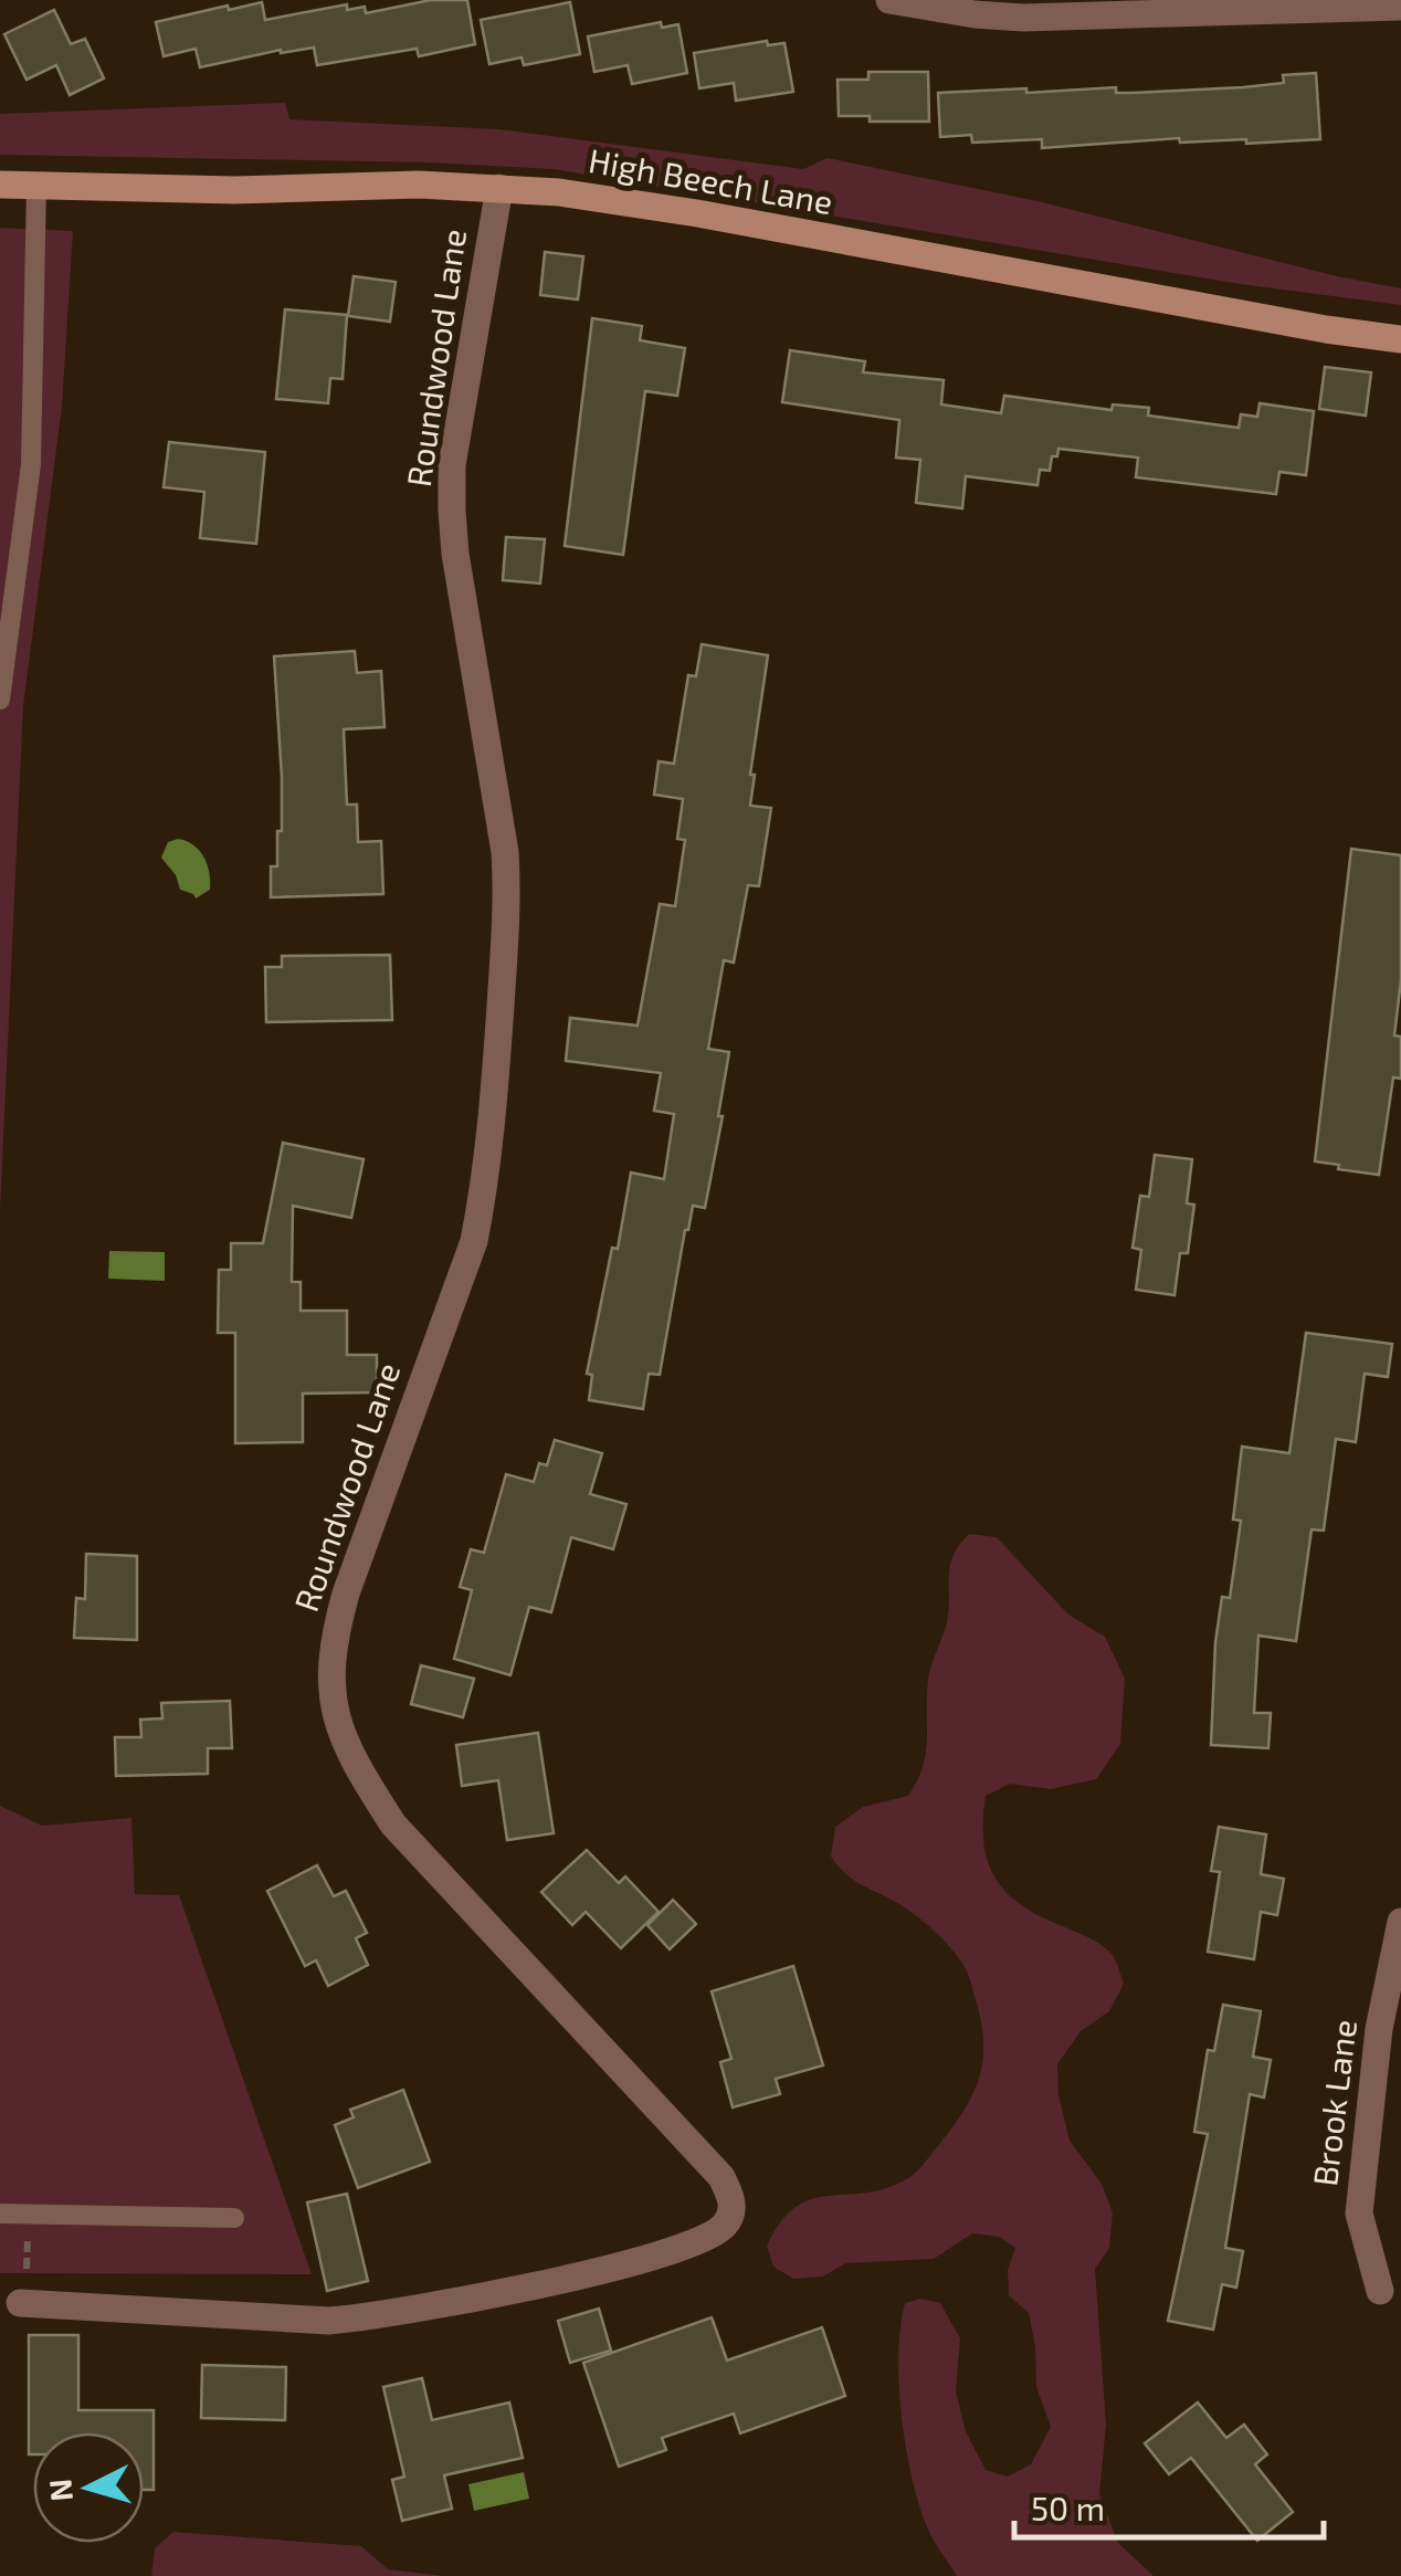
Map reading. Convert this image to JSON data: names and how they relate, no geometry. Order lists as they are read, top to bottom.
{
  "streets": {
    "street": ["High Beech Lane", "Roundwood Lane", "Brook Lane"]
  },
  "crossings": [
    ["High Beech Lane", "Roundwood Lane"]
  ],
  "scale_bar": "50 m",
  "north": "left"
}
